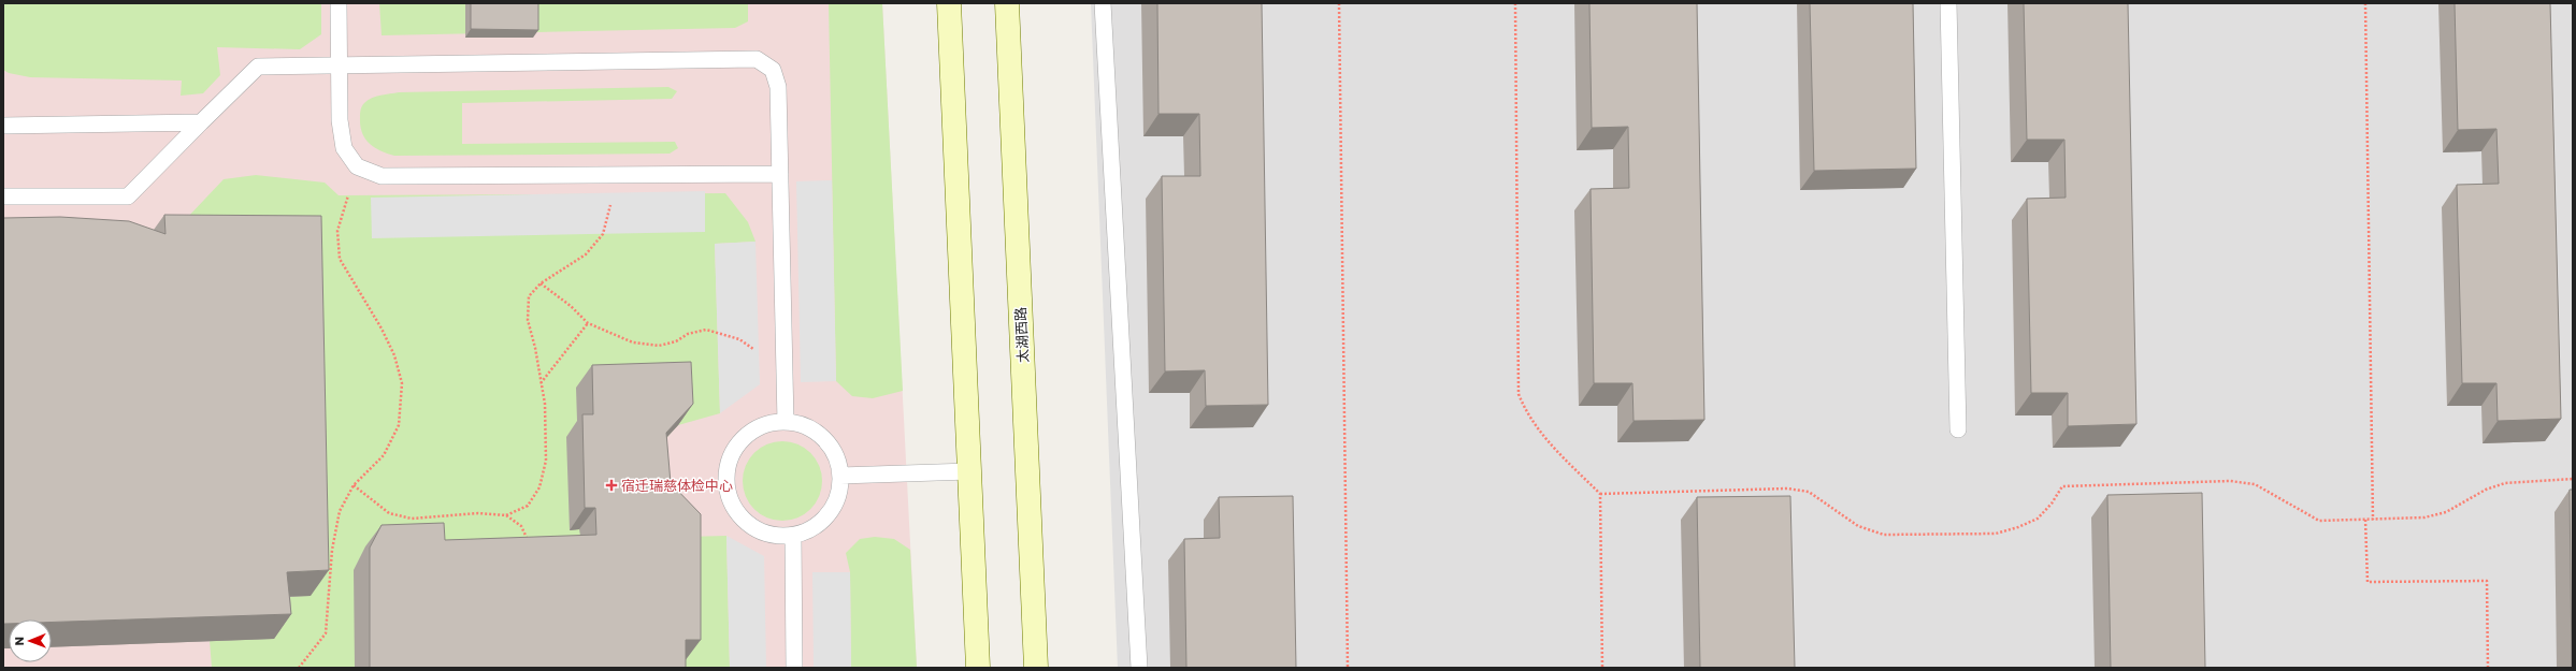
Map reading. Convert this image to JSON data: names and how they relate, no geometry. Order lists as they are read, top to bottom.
{
  "streets": {
    "street": ["太湖西路"]
  },
  "places": {
    "health": ["宿迁瑞慈体检中心"]
  },
  "north": "left"
}
